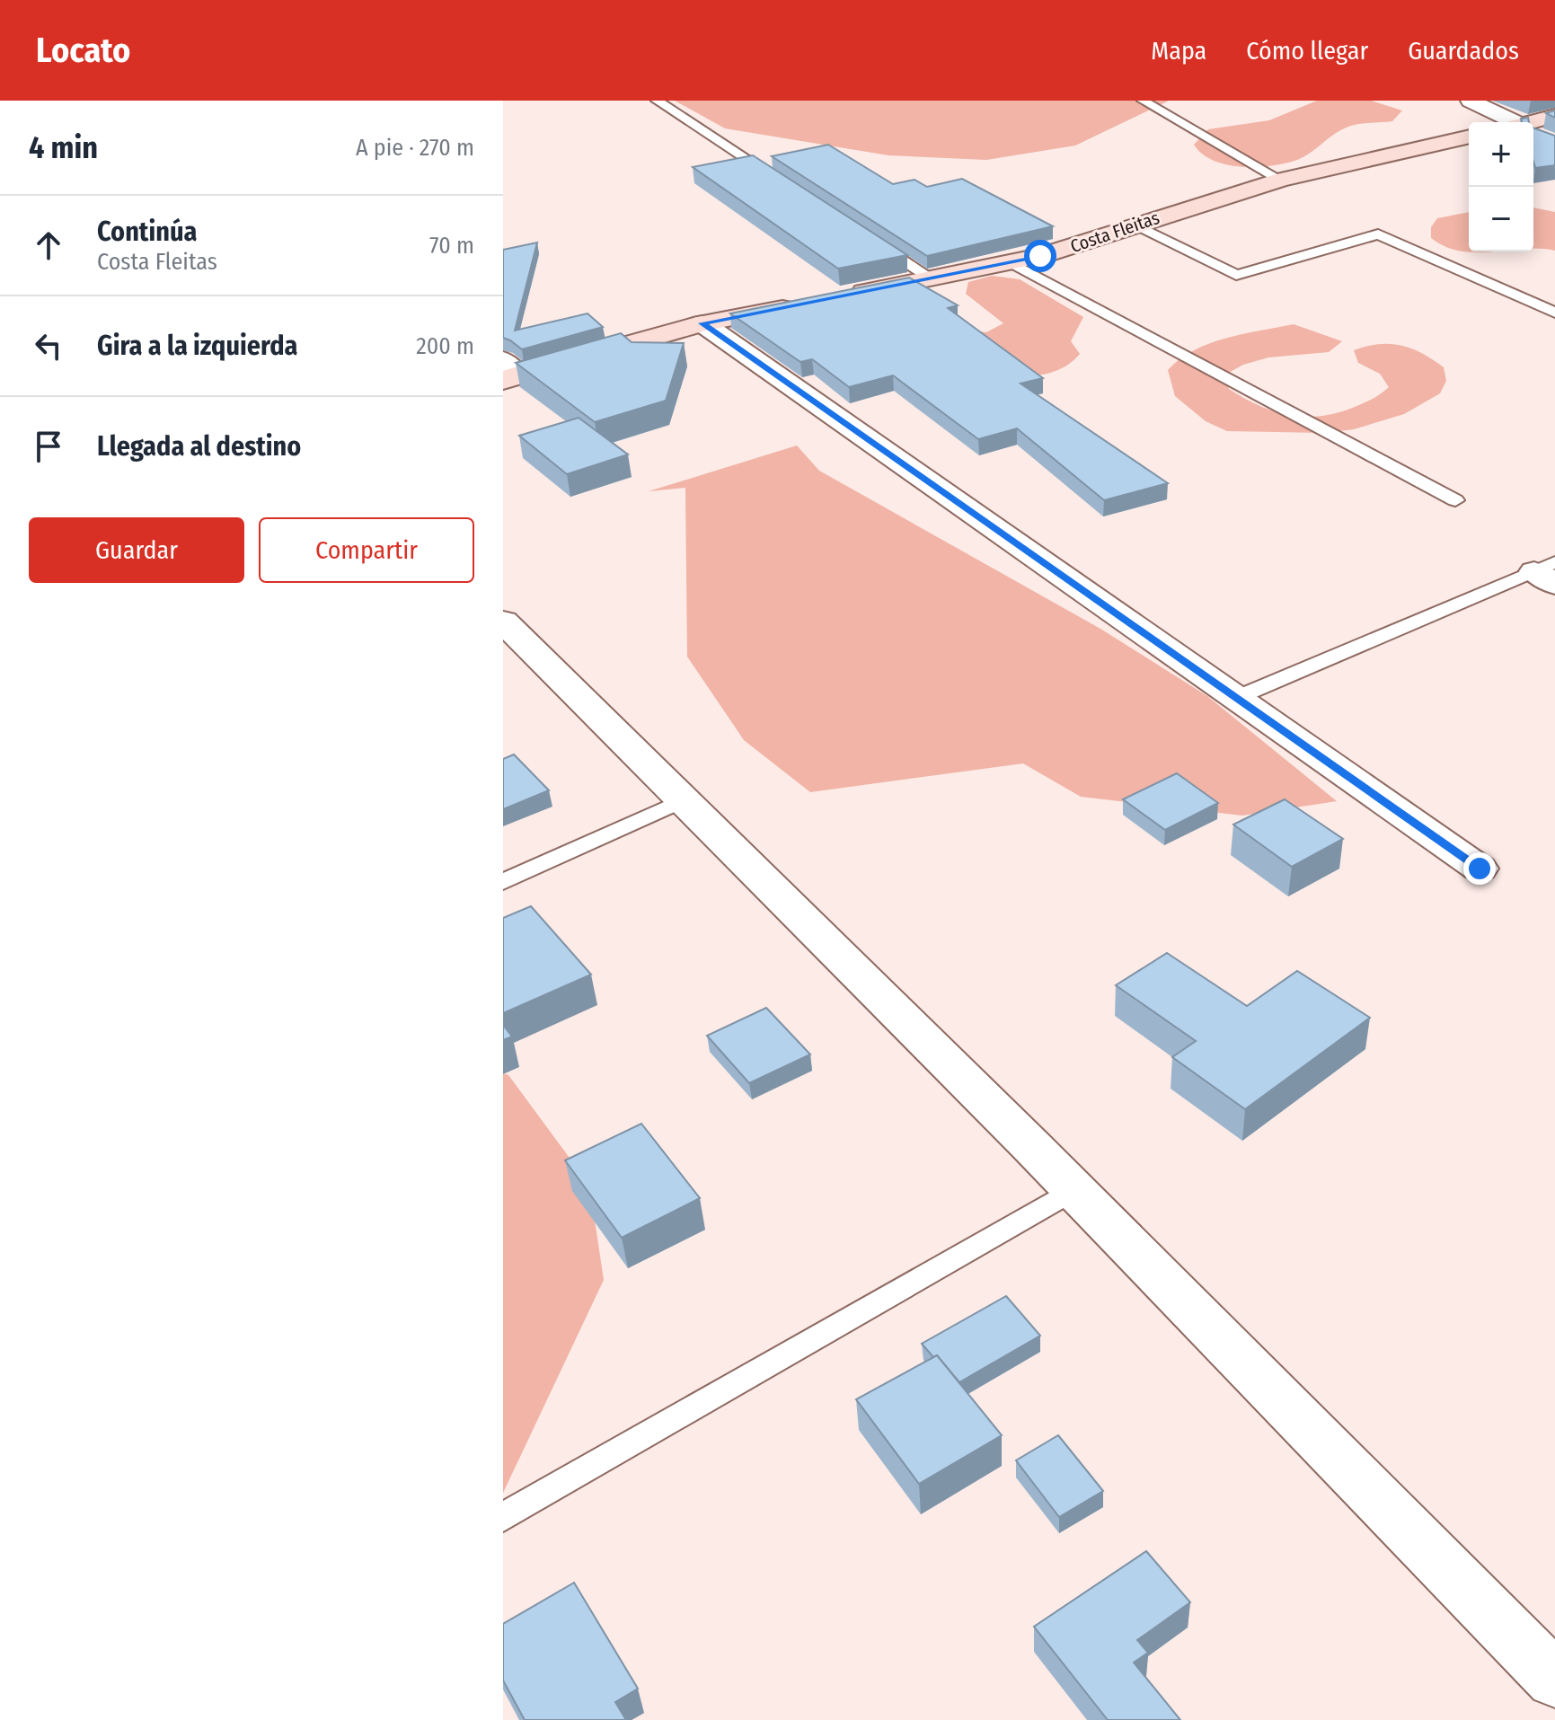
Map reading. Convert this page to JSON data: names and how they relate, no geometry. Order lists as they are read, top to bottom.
{
  "streets": {
    "main road": ["Costa Fleitas"]
  },
  "page": {
    "header": "Locato",
    "nav": ["Mapa", "Cómo llegar", "Guardados"],
    "heading": ["4 min", "A pie · 270 m"],
    "map_buttons": ["+", "−"],
    "list": [
      ["Continúa", "Costa Fleitas", "70 m"],
      ["Gira a la izquierda", "200 m"],
      "Llegada al destino"
    ],
    "buttons": ["Guardar", "Compartir"]
  }
}
